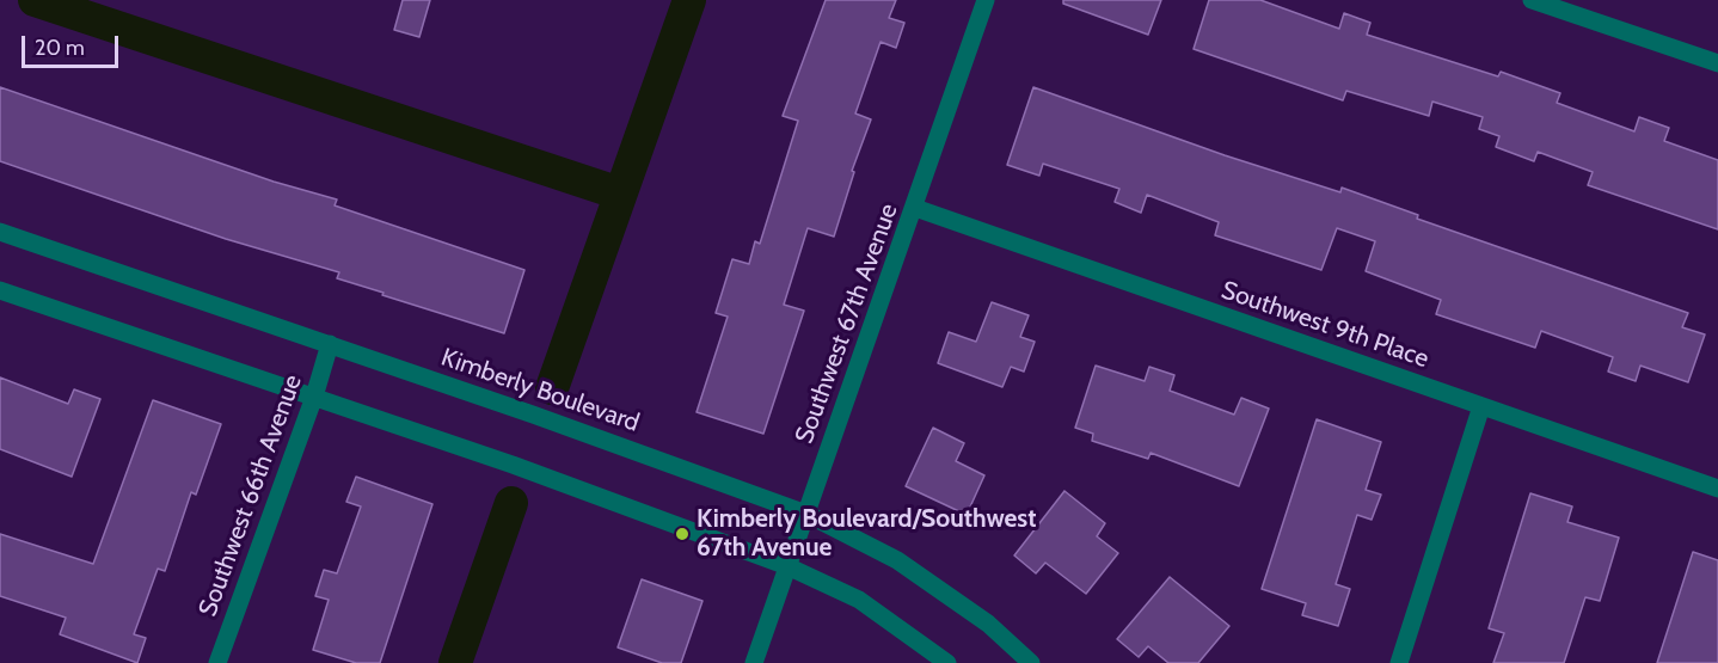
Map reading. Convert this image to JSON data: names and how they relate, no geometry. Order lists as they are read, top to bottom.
{
  "streets": {
    "street": [
      "Southwest 67th Avenue",
      "Southwest 9th Place",
      "Kimberly Boulevard",
      "Southwest 66th Avenue"
    ]
  },
  "crossings": [
    ["Southwest 67th Avenue", "Southwest 9th Place"],
    ["Southwest 67th Avenue", "Kimberly Boulevard"],
    ["Kimberly Boulevard", "Southwest 66th Avenue"]
  ],
  "places": ["Kimberly Boulevard/Southwest 67th Avenue"],
  "scale_bar": "20 m"
}
